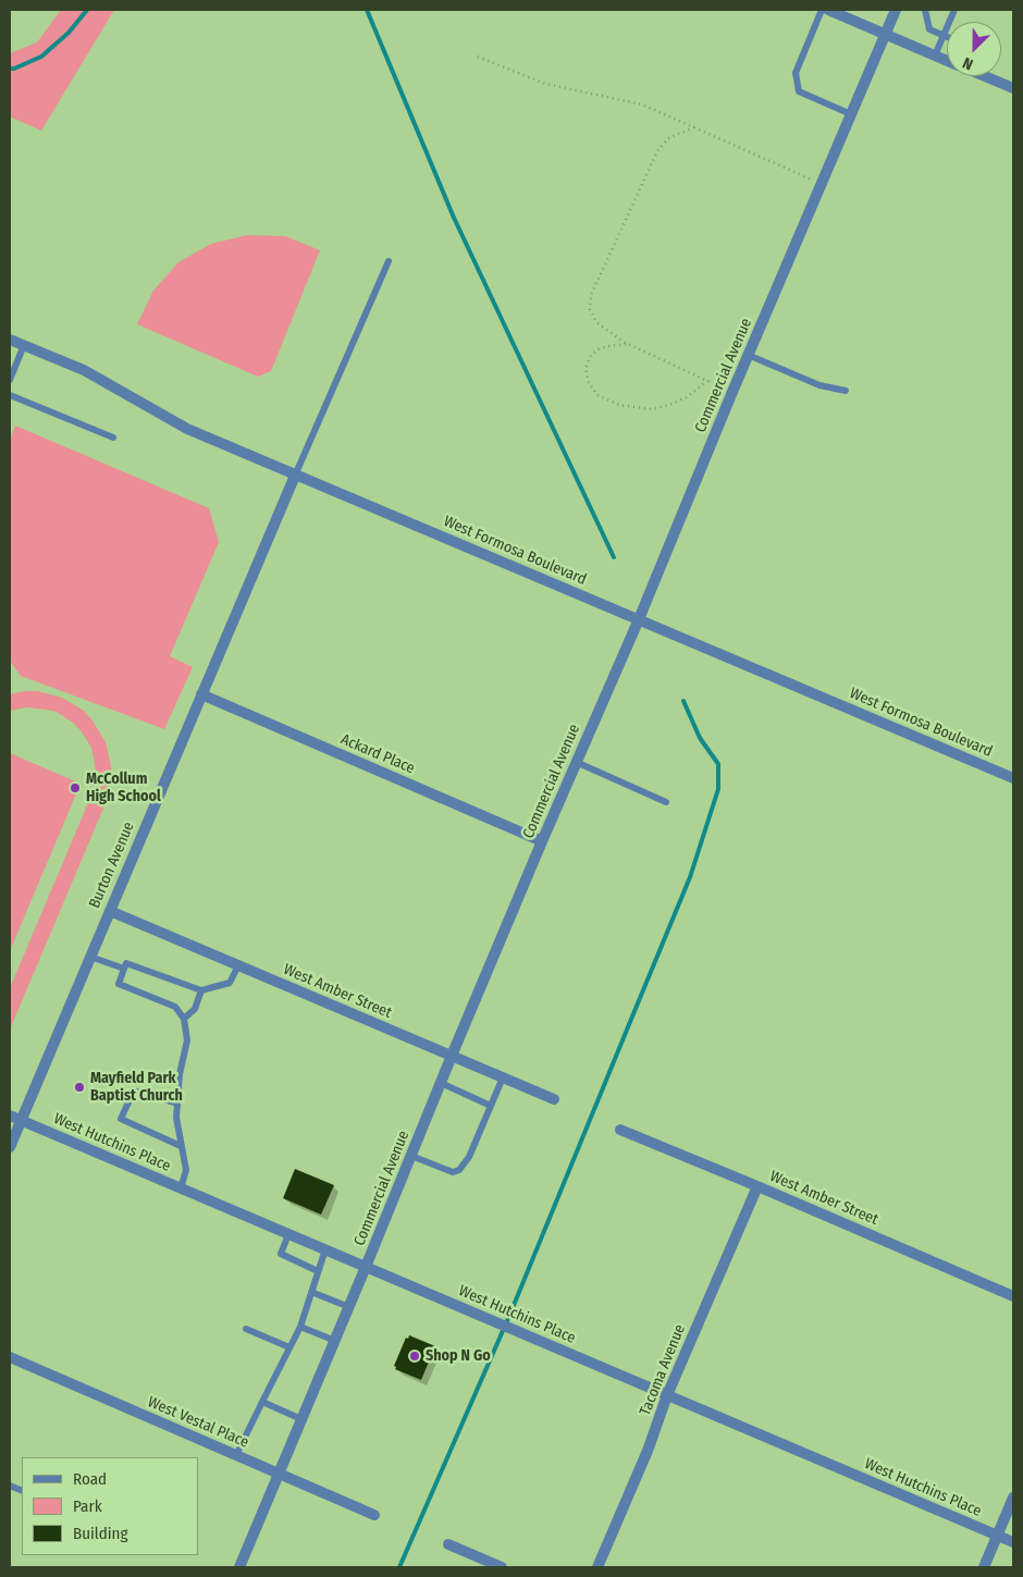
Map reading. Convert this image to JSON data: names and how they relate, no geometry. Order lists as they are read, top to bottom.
{
  "streets": {
    "street": [
      "Commercial Avenue",
      "West Formosa Boulevard",
      "Ackard Place",
      "Burton Avenue",
      "West Amber Street",
      "West Hutchins Place",
      "Tacoma Avenue",
      "West Vestal Place"
    ]
  },
  "crossings": [
    ["Commercial Avenue", "West Formosa Boulevard"],
    ["Commercial Avenue", "Ackard Place"],
    ["Commercial Avenue", "West Amber Street"],
    ["Commercial Avenue", "West Hutchins Place"],
    ["Commercial Avenue", "West Vestal Place"],
    ["West Formosa Boulevard", "Burton Avenue"],
    ["Ackard Place", "Burton Avenue"],
    ["Burton Avenue", "West Amber Street"],
    ["Burton Avenue", "West Hutchins Place"],
    ["West Amber Street", "Tacoma Avenue"],
    ["West Hutchins Place", "Tacoma Avenue"]
  ],
  "places": ["McCollum High School", "Mayfield Park Baptist Church", "Shop N Go"],
  "legend": ["Road", "Park", "Building"],
  "north": "bottom left"
}
